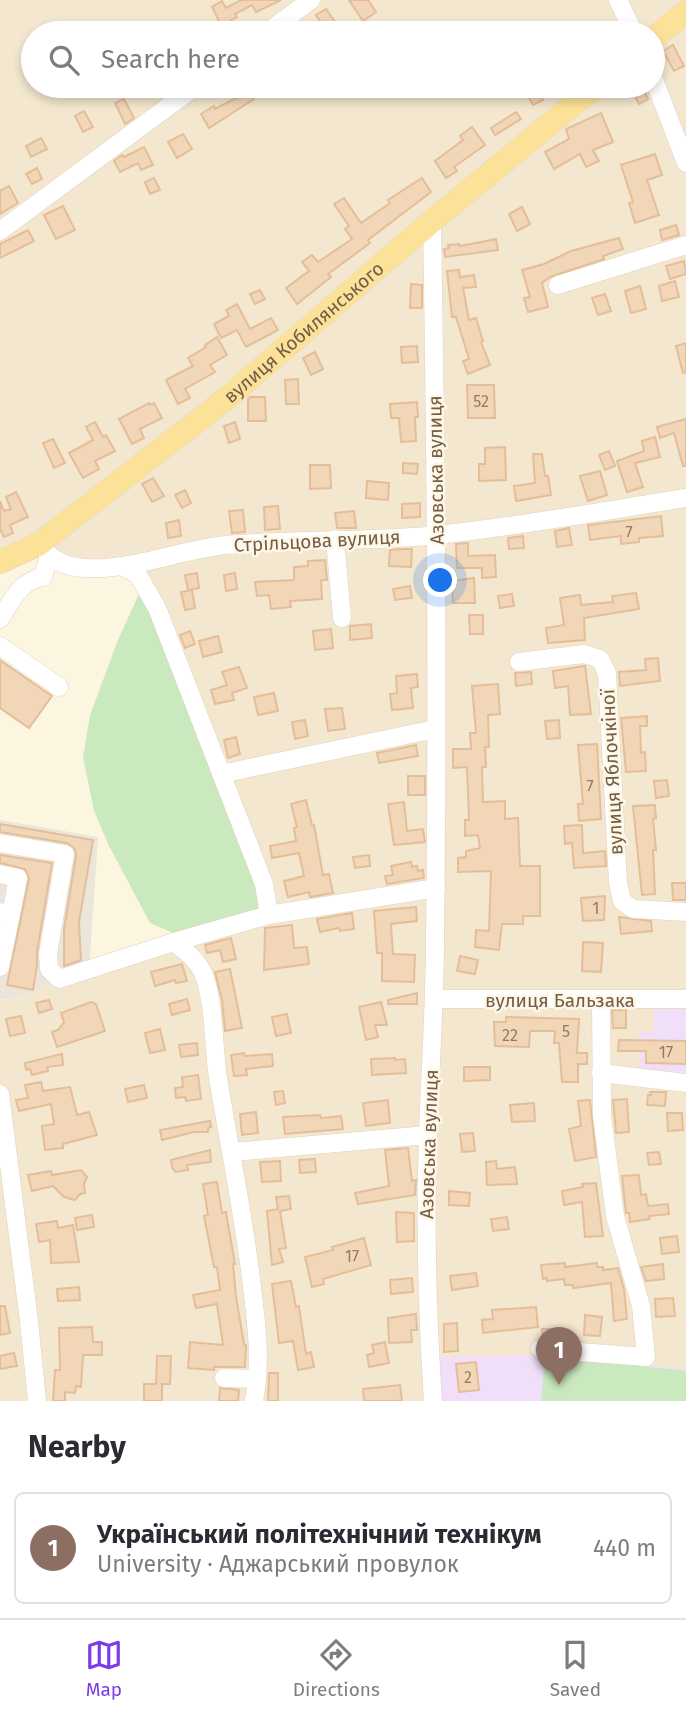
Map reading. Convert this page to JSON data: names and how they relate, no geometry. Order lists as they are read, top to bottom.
{
  "streets": {
    "main road": ["вулиця Кобилянського"],
    "street": [
      "Азовська вулиця",
      "Стрільцова вулиця",
      "вулиця Яблочкіної",
      "вулиця Бальзака"
    ]
  },
  "crossings": [
    ["вулиця Кобилянського", "Азовська вулиця"],
    ["вулиця Кобилянського", "Стрільцова вулиця"],
    ["Азовська вулиця", "Стрільцова вулиця"],
    ["Азовська вулиця", "вулиця Бальзака"]
  ],
  "house_numbers": [
    "52",
    "7",
    "7",
    "1",
    "5",
    "22",
    "17",
    "17",
    "2"
  ],
  "page": {
    "search": "Search here",
    "pins": "1",
    "heading": "Nearby",
    "list": [
      {
        "mark": "1",
        "name": "Український політехнічний технікум",
        "note": "University · Аджарський провулок",
        "value": "440 m"
      }
    ],
    "nav": ["Map", "Directions", "Saved"]
  }
}
